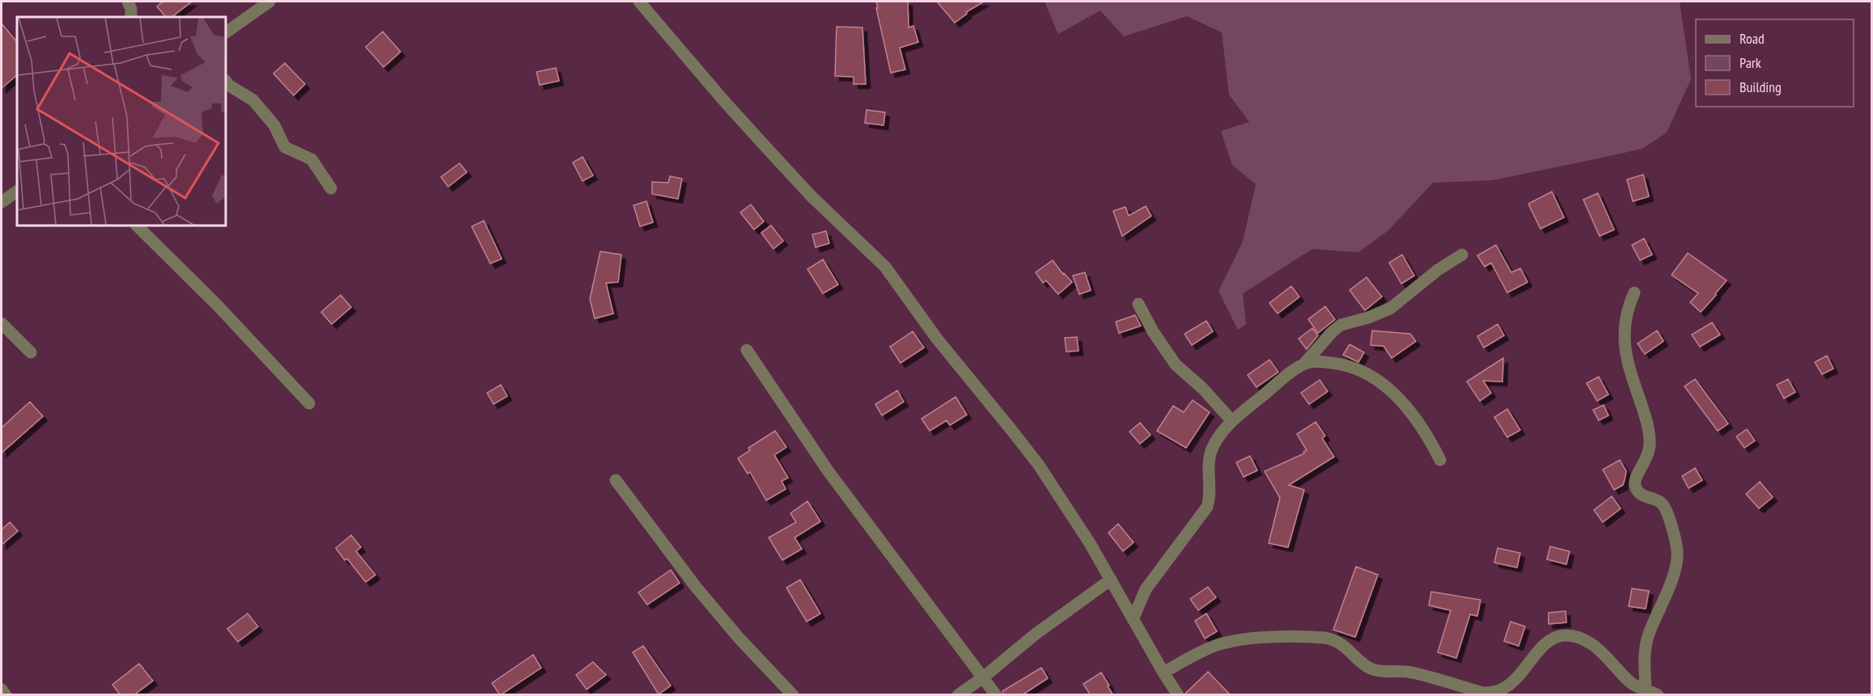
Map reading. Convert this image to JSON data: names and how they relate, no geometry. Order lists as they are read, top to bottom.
{
  "legend": ["Road", "Park", "Building"]
}
